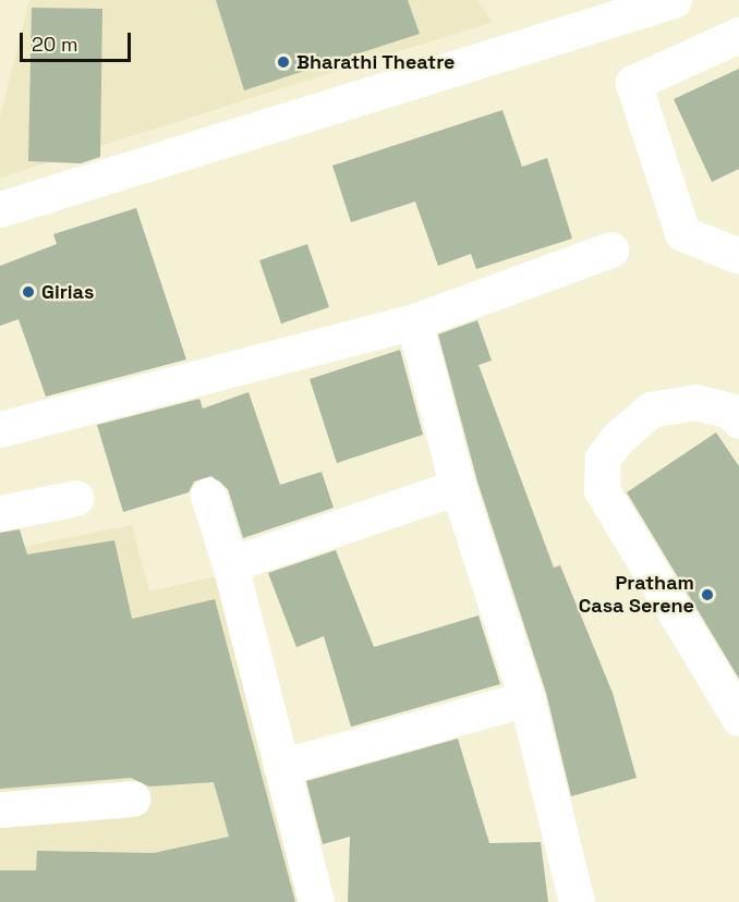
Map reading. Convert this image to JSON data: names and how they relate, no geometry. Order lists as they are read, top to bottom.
{
  "places": ["Bharathi Theatre", "Girias", "Pratham Casa Serene"],
  "scale_bar": "20 m"
}
